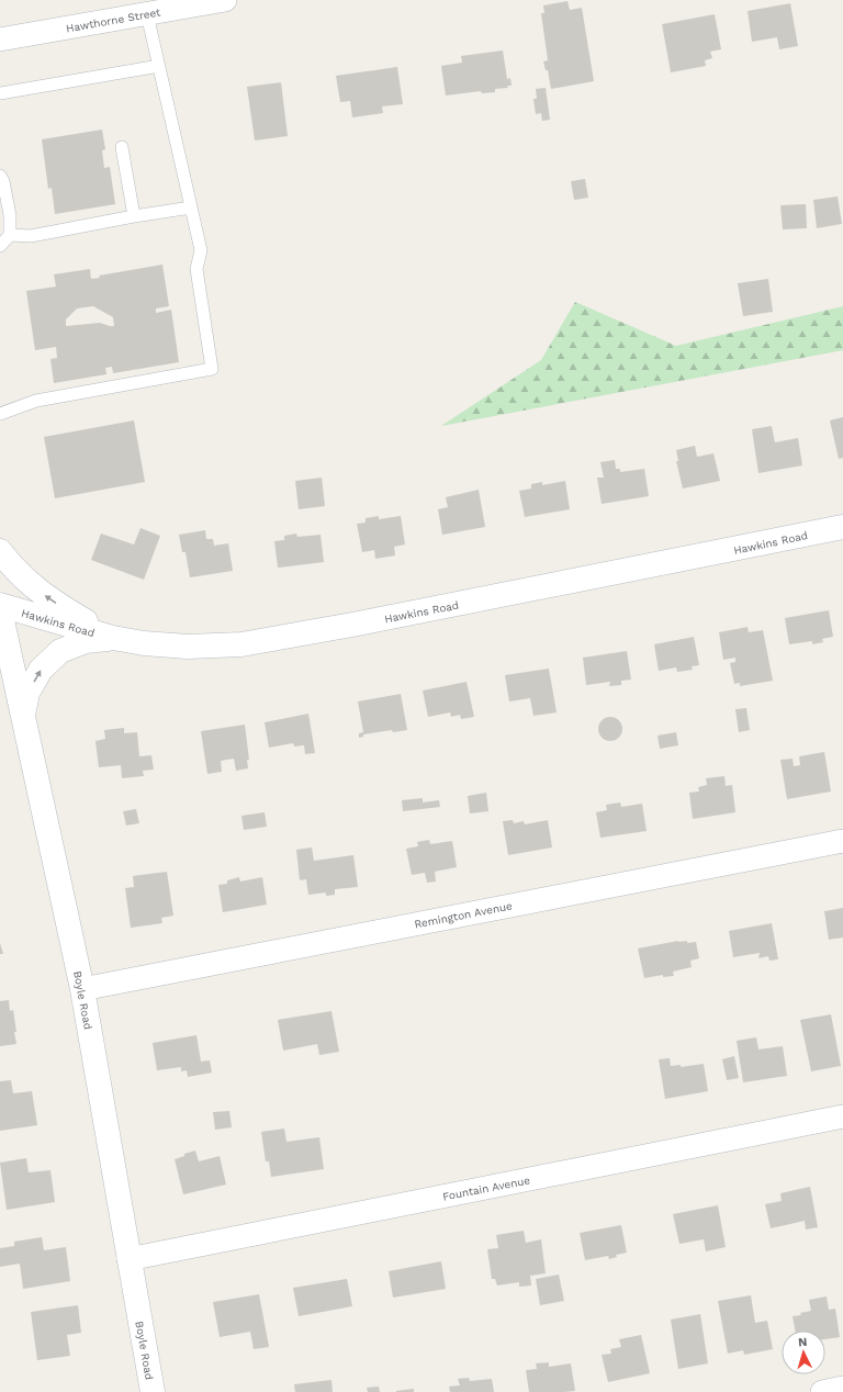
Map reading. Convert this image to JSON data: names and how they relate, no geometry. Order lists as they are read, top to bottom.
{
  "streets": {
    "street": [
      "Hawthorne Street",
      "Hawkins Road",
      "Remington Avenue",
      "Boyle Road",
      "Fountain Avenue"
    ]
  },
  "crossings": [
    ["Remington Avenue", "Boyle Road"],
    ["Boyle Road", "Fountain Avenue"]
  ],
  "north": "top"
}
